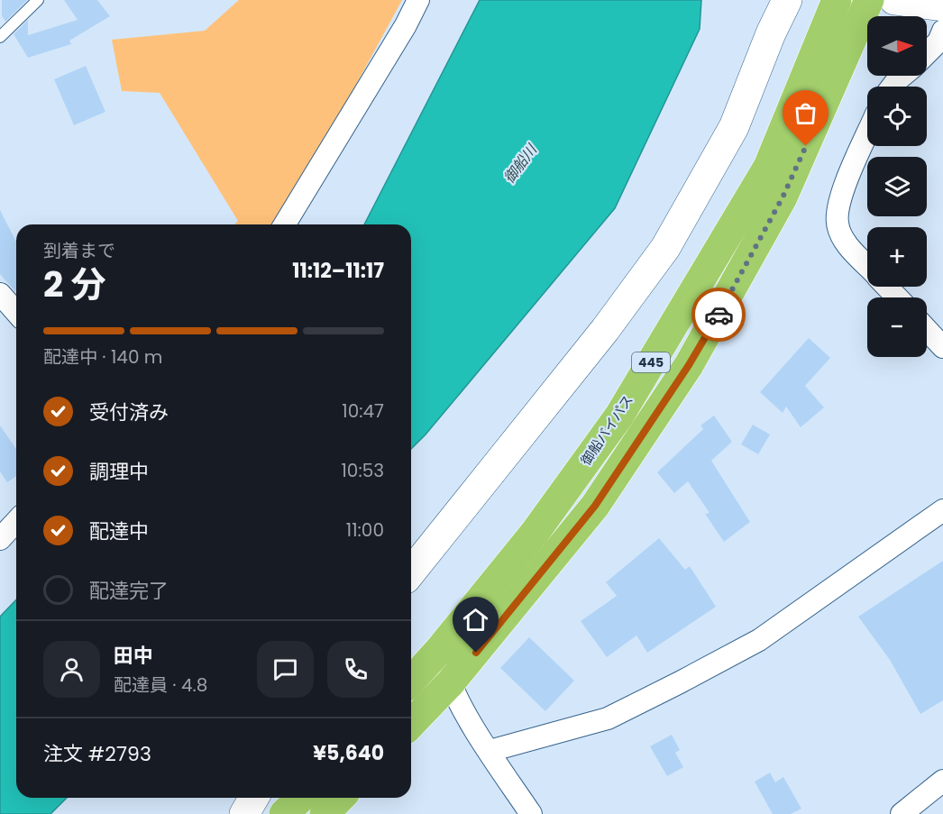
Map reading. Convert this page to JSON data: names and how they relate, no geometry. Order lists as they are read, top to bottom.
{
  "streets": {
    "highway": ["445", "御船バイパス"]
  },
  "water": ["御船川"],
  "north": "right",
  "page": {
    "map_buttons": ["+", "−"],
    "heading": ["2 分", "到着まで", "11:12–11:17"],
    "panel": [
      "田中",
      "配達員 · 4.8",
      "注文 #2793",
      "¥5,640"
    ],
    "bar": "配達中 · 140 m",
    "list": [
      ["受付済み", "10:47"],
      ["調理中", "10:53"],
      ["配達中", "11:00"],
      "配達完了"
    ]
  }
}
